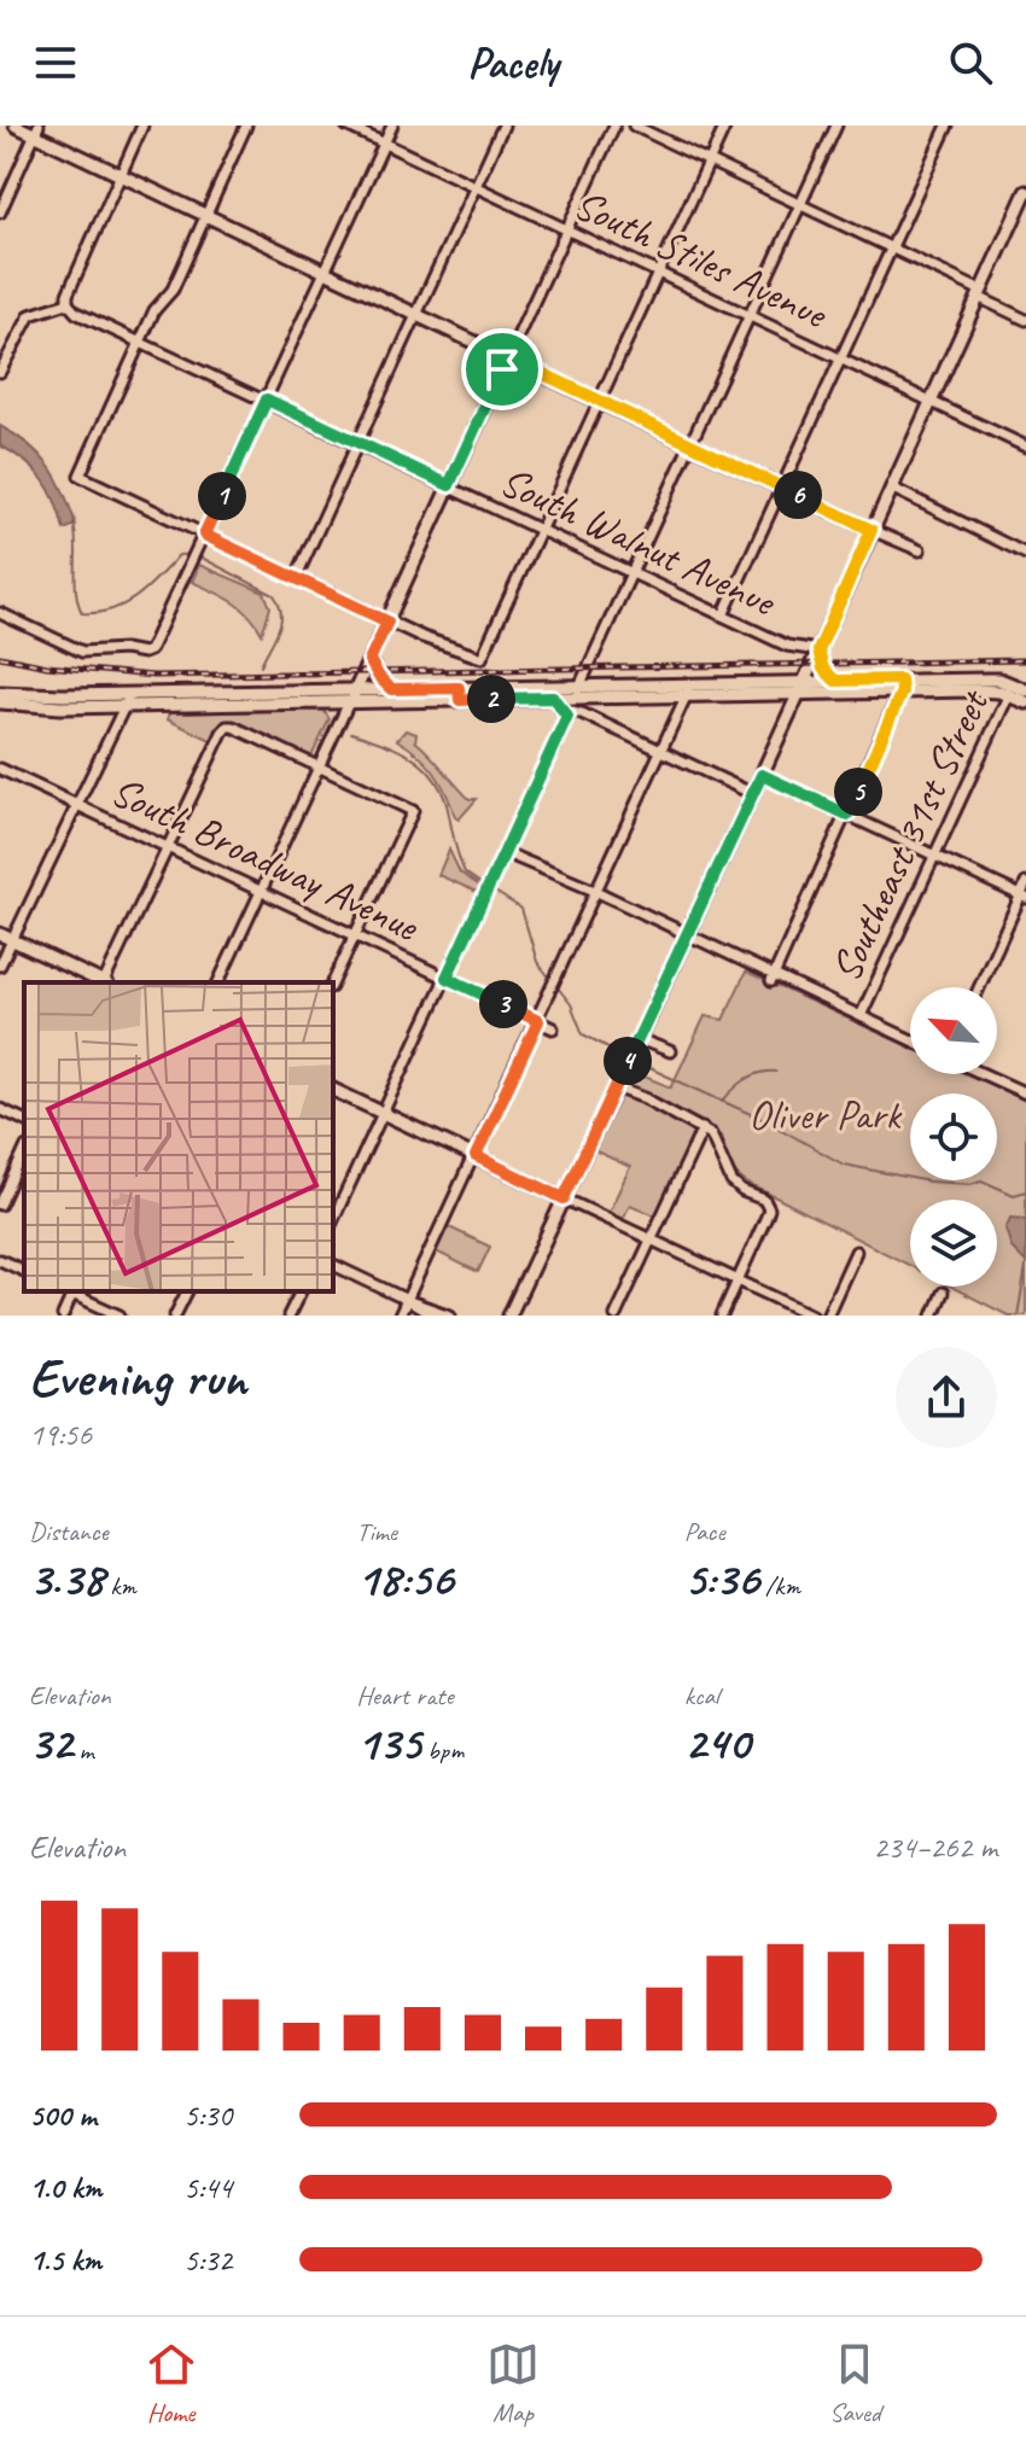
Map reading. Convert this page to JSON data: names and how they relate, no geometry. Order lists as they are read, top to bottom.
{
  "streets": {
    "street": [
      "South Stiles Avenue",
      "South Walnut Avenue",
      "Southeast 31st Street",
      "South Broadway Avenue"
    ]
  },
  "parks": ["Oliver Park"],
  "north": "top left",
  "page": {
    "header": "Pacely",
    "pins": [
      "6",
      "1",
      "2",
      "5",
      "3",
      "4"
    ],
    "heading": ["Evening run", "19:56"],
    "stats": [
      ["Distance", "3.38 km"],
      ["Time", "18:56"],
      ["Pace", "5:36 /km"],
      ["Elevation", "32 m"],
      ["Heart rate", "135 bpm"],
      ["kcal", "240"]
    ],
    "chart": ["Elevation", "234–262 m"],
    "list": [
      {
        "name": "500 m",
        "note": "5:30"
      },
      {
        "name": "1.0 km",
        "note": "5:44"
      },
      {
        "name": "1.5 km",
        "note": "5:32"
      }
    ],
    "tabs": ["Home", "Map", "Saved"]
  }
}
